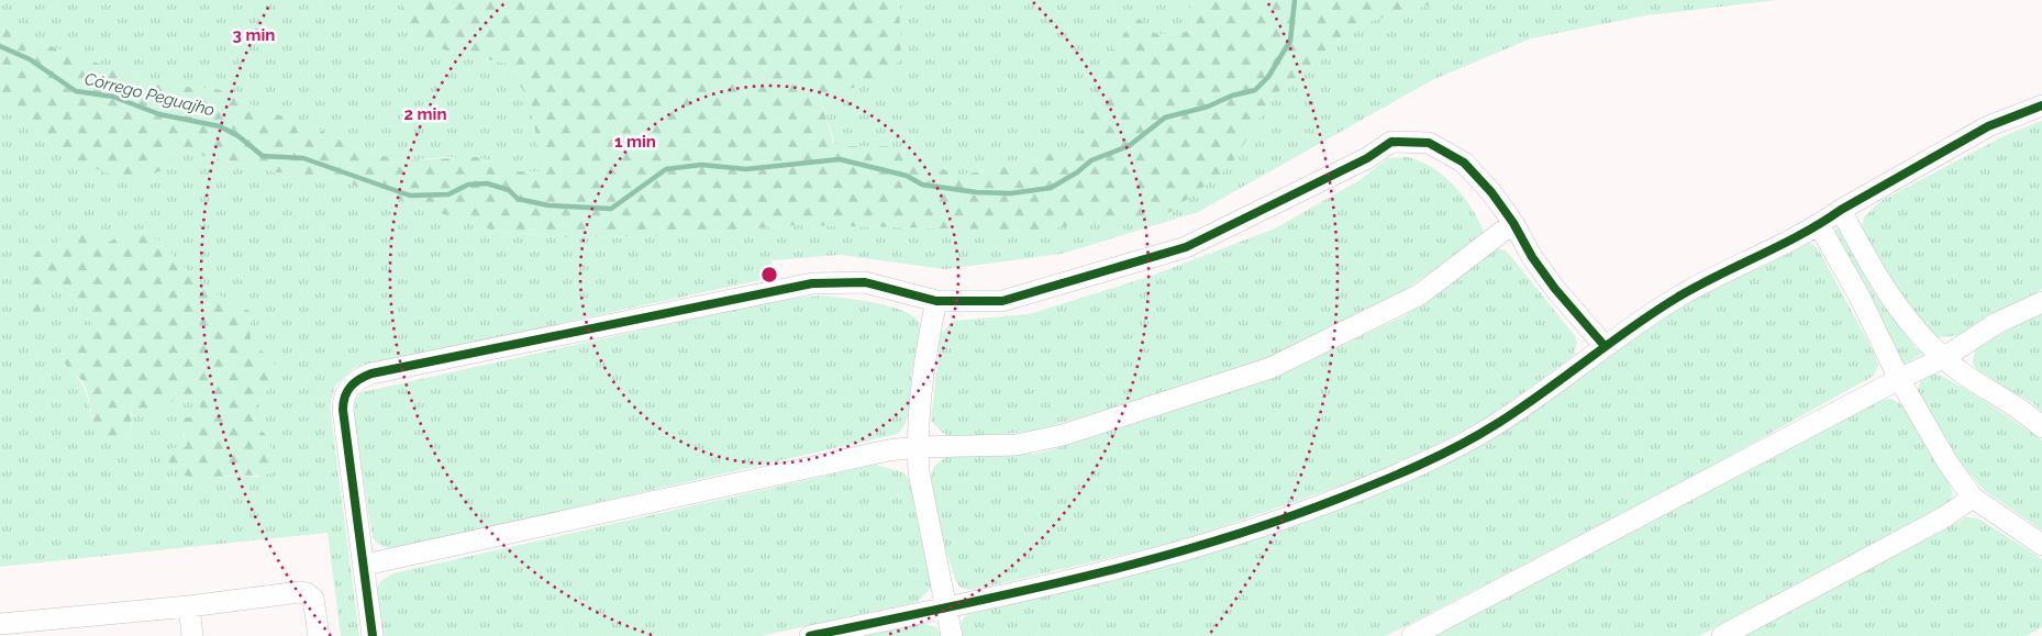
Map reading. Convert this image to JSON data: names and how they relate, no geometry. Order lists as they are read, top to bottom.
{
  "water": ["Córrego Peguajho"],
  "rings": ["3 min", "2 min", "1 min"]
}
